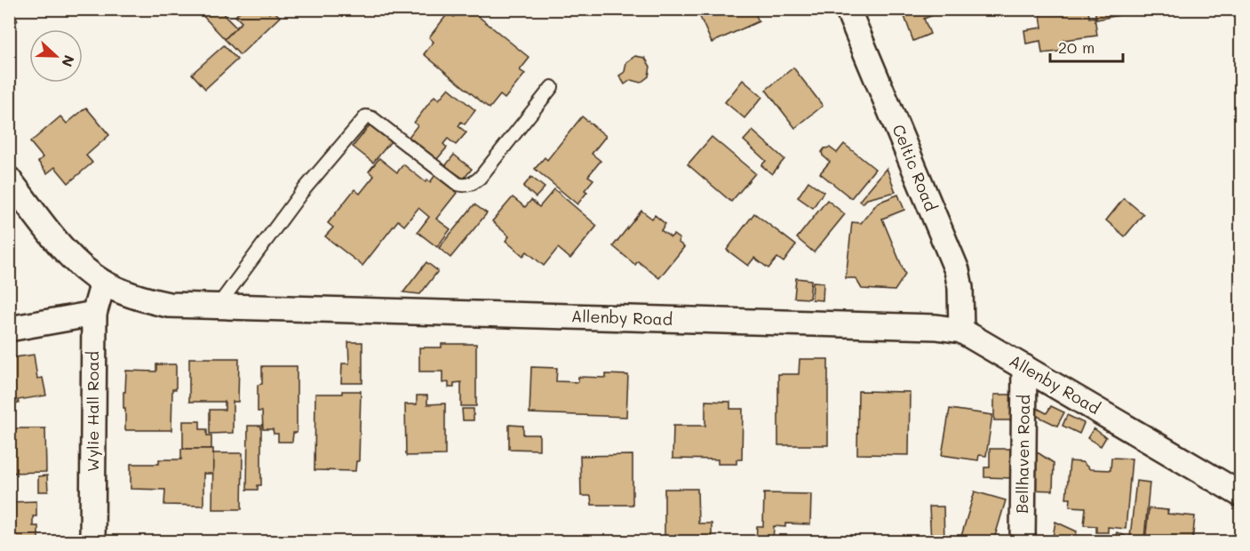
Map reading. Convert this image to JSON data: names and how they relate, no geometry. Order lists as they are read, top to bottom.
{
  "streets": {
    "street": [
      "Celtic Road",
      "Allenby Road",
      "Wylie Hall Road",
      "Bellhaven Road"
    ]
  },
  "crossings": [
    ["Celtic Road", "Allenby Road"],
    ["Allenby Road", "Wylie Hall Road"],
    ["Allenby Road", "Bellhaven Road"]
  ],
  "scale_bar": "20 m",
  "north": "right"
}
